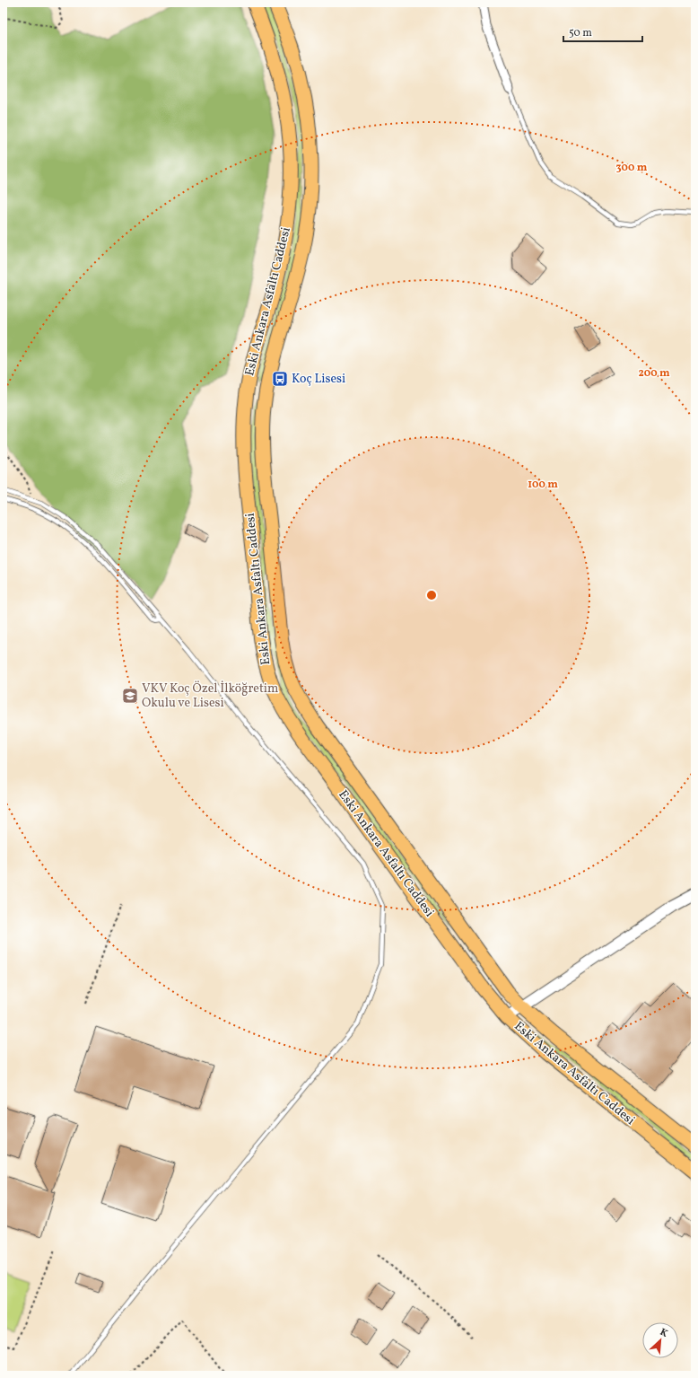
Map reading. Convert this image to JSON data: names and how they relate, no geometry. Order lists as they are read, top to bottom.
{
  "streets": {
    "main road": ["Eski Ankara Asfaltı Caddesi"]
  },
  "places": {
    "bus stop": ["Koç Lisesi"],
    "school or university": ["VKV Koç Özel İlköğretim Okulu ve Lisesi"]
  },
  "scale_bar": "50 m",
  "north": "top right",
  "rings": ["300 m", "200 m", "100 m"]
}
